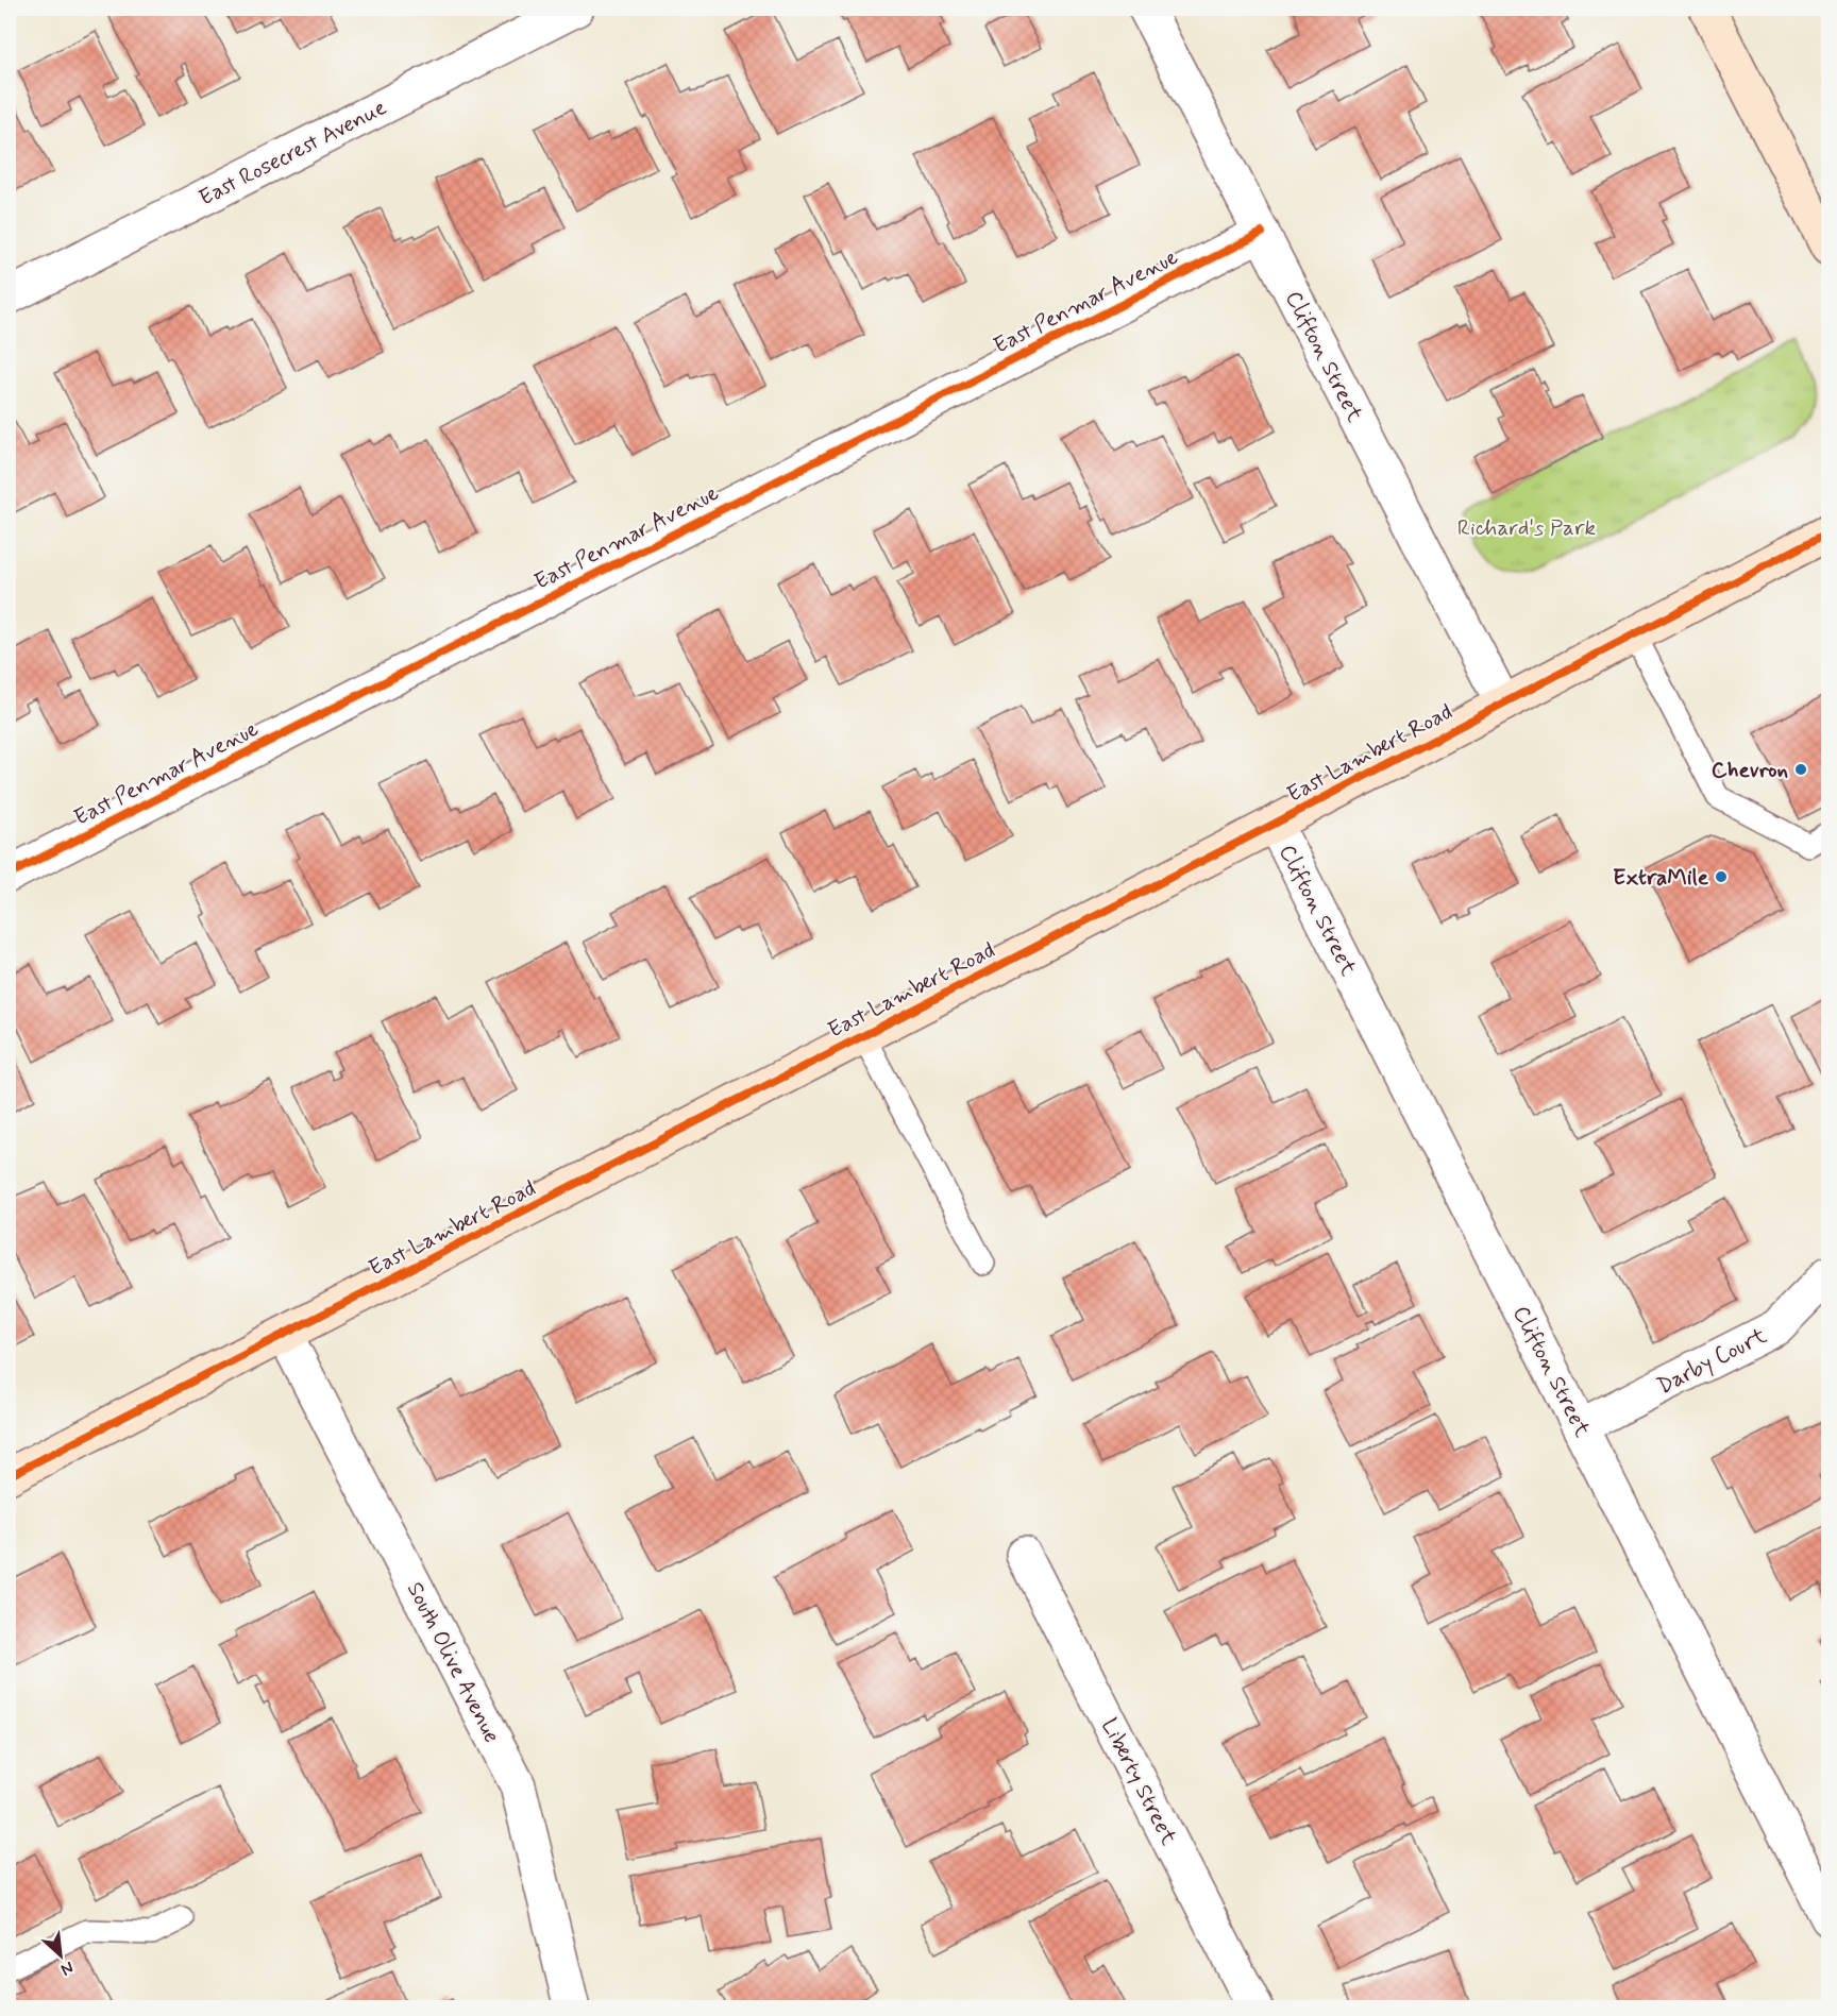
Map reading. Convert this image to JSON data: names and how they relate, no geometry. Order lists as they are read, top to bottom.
{
  "streets": {
    "main road": ["East Lambert Road"],
    "street": [
      "East Rosecrest Avenue",
      "East Penmar Avenue",
      "Clifton Street",
      "Darby Court",
      "South Olive Avenue",
      "Liberty Street"
    ]
  },
  "crossings": [
    ["East Penmar Avenue", "Clifton Street"],
    ["Clifton Street", "East Lambert Road"],
    ["Clifton Street", "Darby Court"],
    ["East Lambert Road", "South Olive Avenue"]
  ],
  "parks": ["Richard's Park"],
  "places": ["Chevron", "ExtraMile"],
  "north": "bottom right"
}
